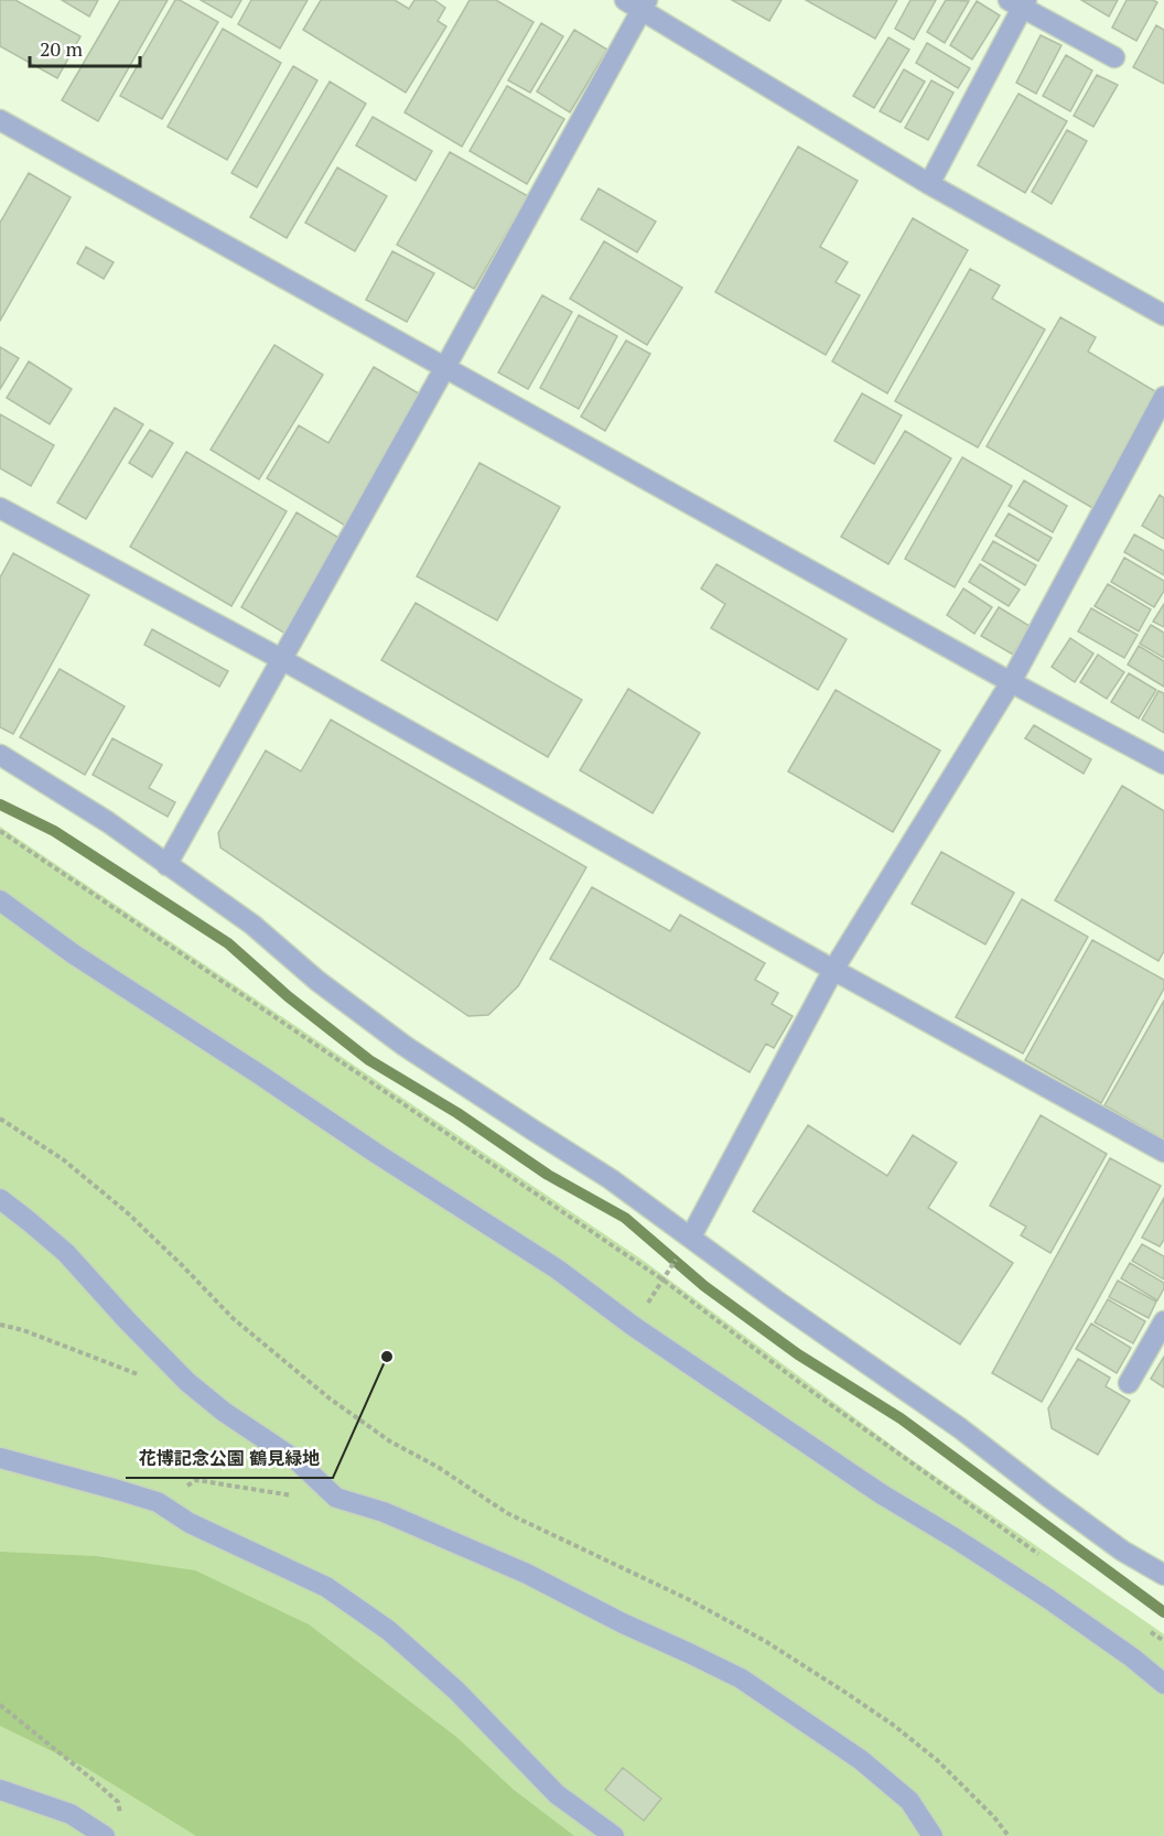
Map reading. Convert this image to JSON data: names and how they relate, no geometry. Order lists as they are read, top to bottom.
{
  "places": ["花博記念公園 鶴見緑地"],
  "scale_bar": "20 m"
}
